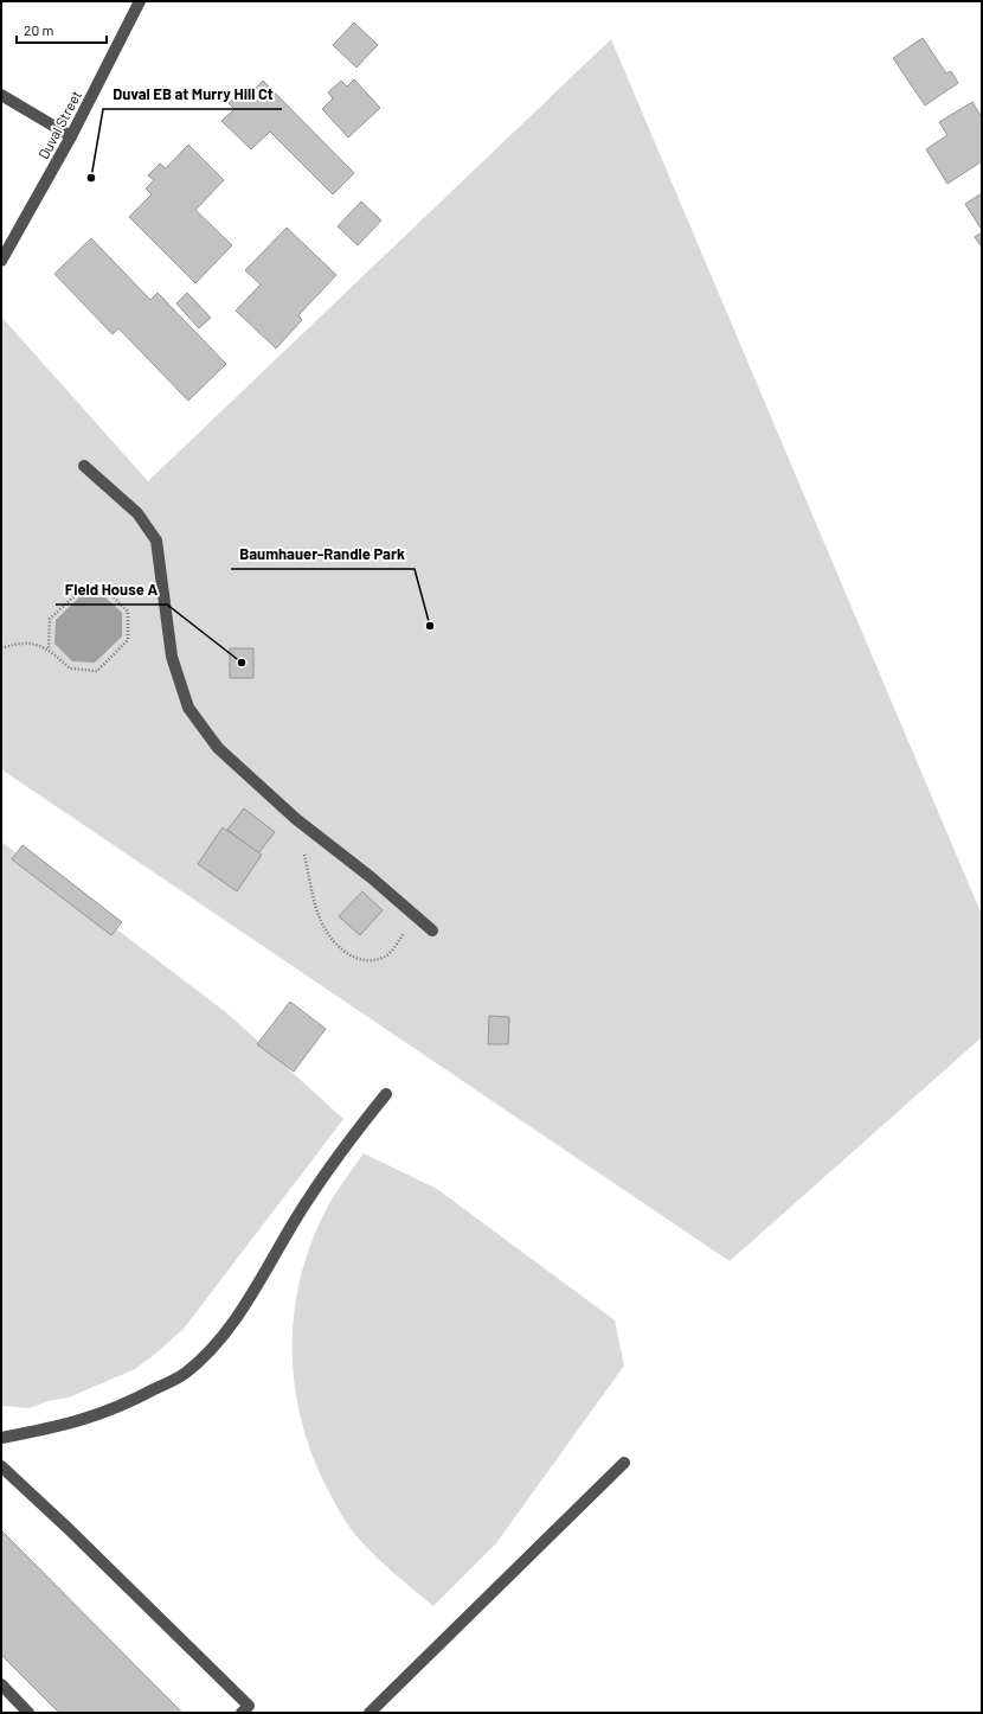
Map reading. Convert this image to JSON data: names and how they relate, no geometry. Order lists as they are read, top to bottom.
{
  "streets": {
    "street": ["Duval Street"]
  },
  "places": ["Duval EB at Murry Hill Ct", "Baumhauer-Randle Park", "Field House A"],
  "scale_bar": "20 m"
}
